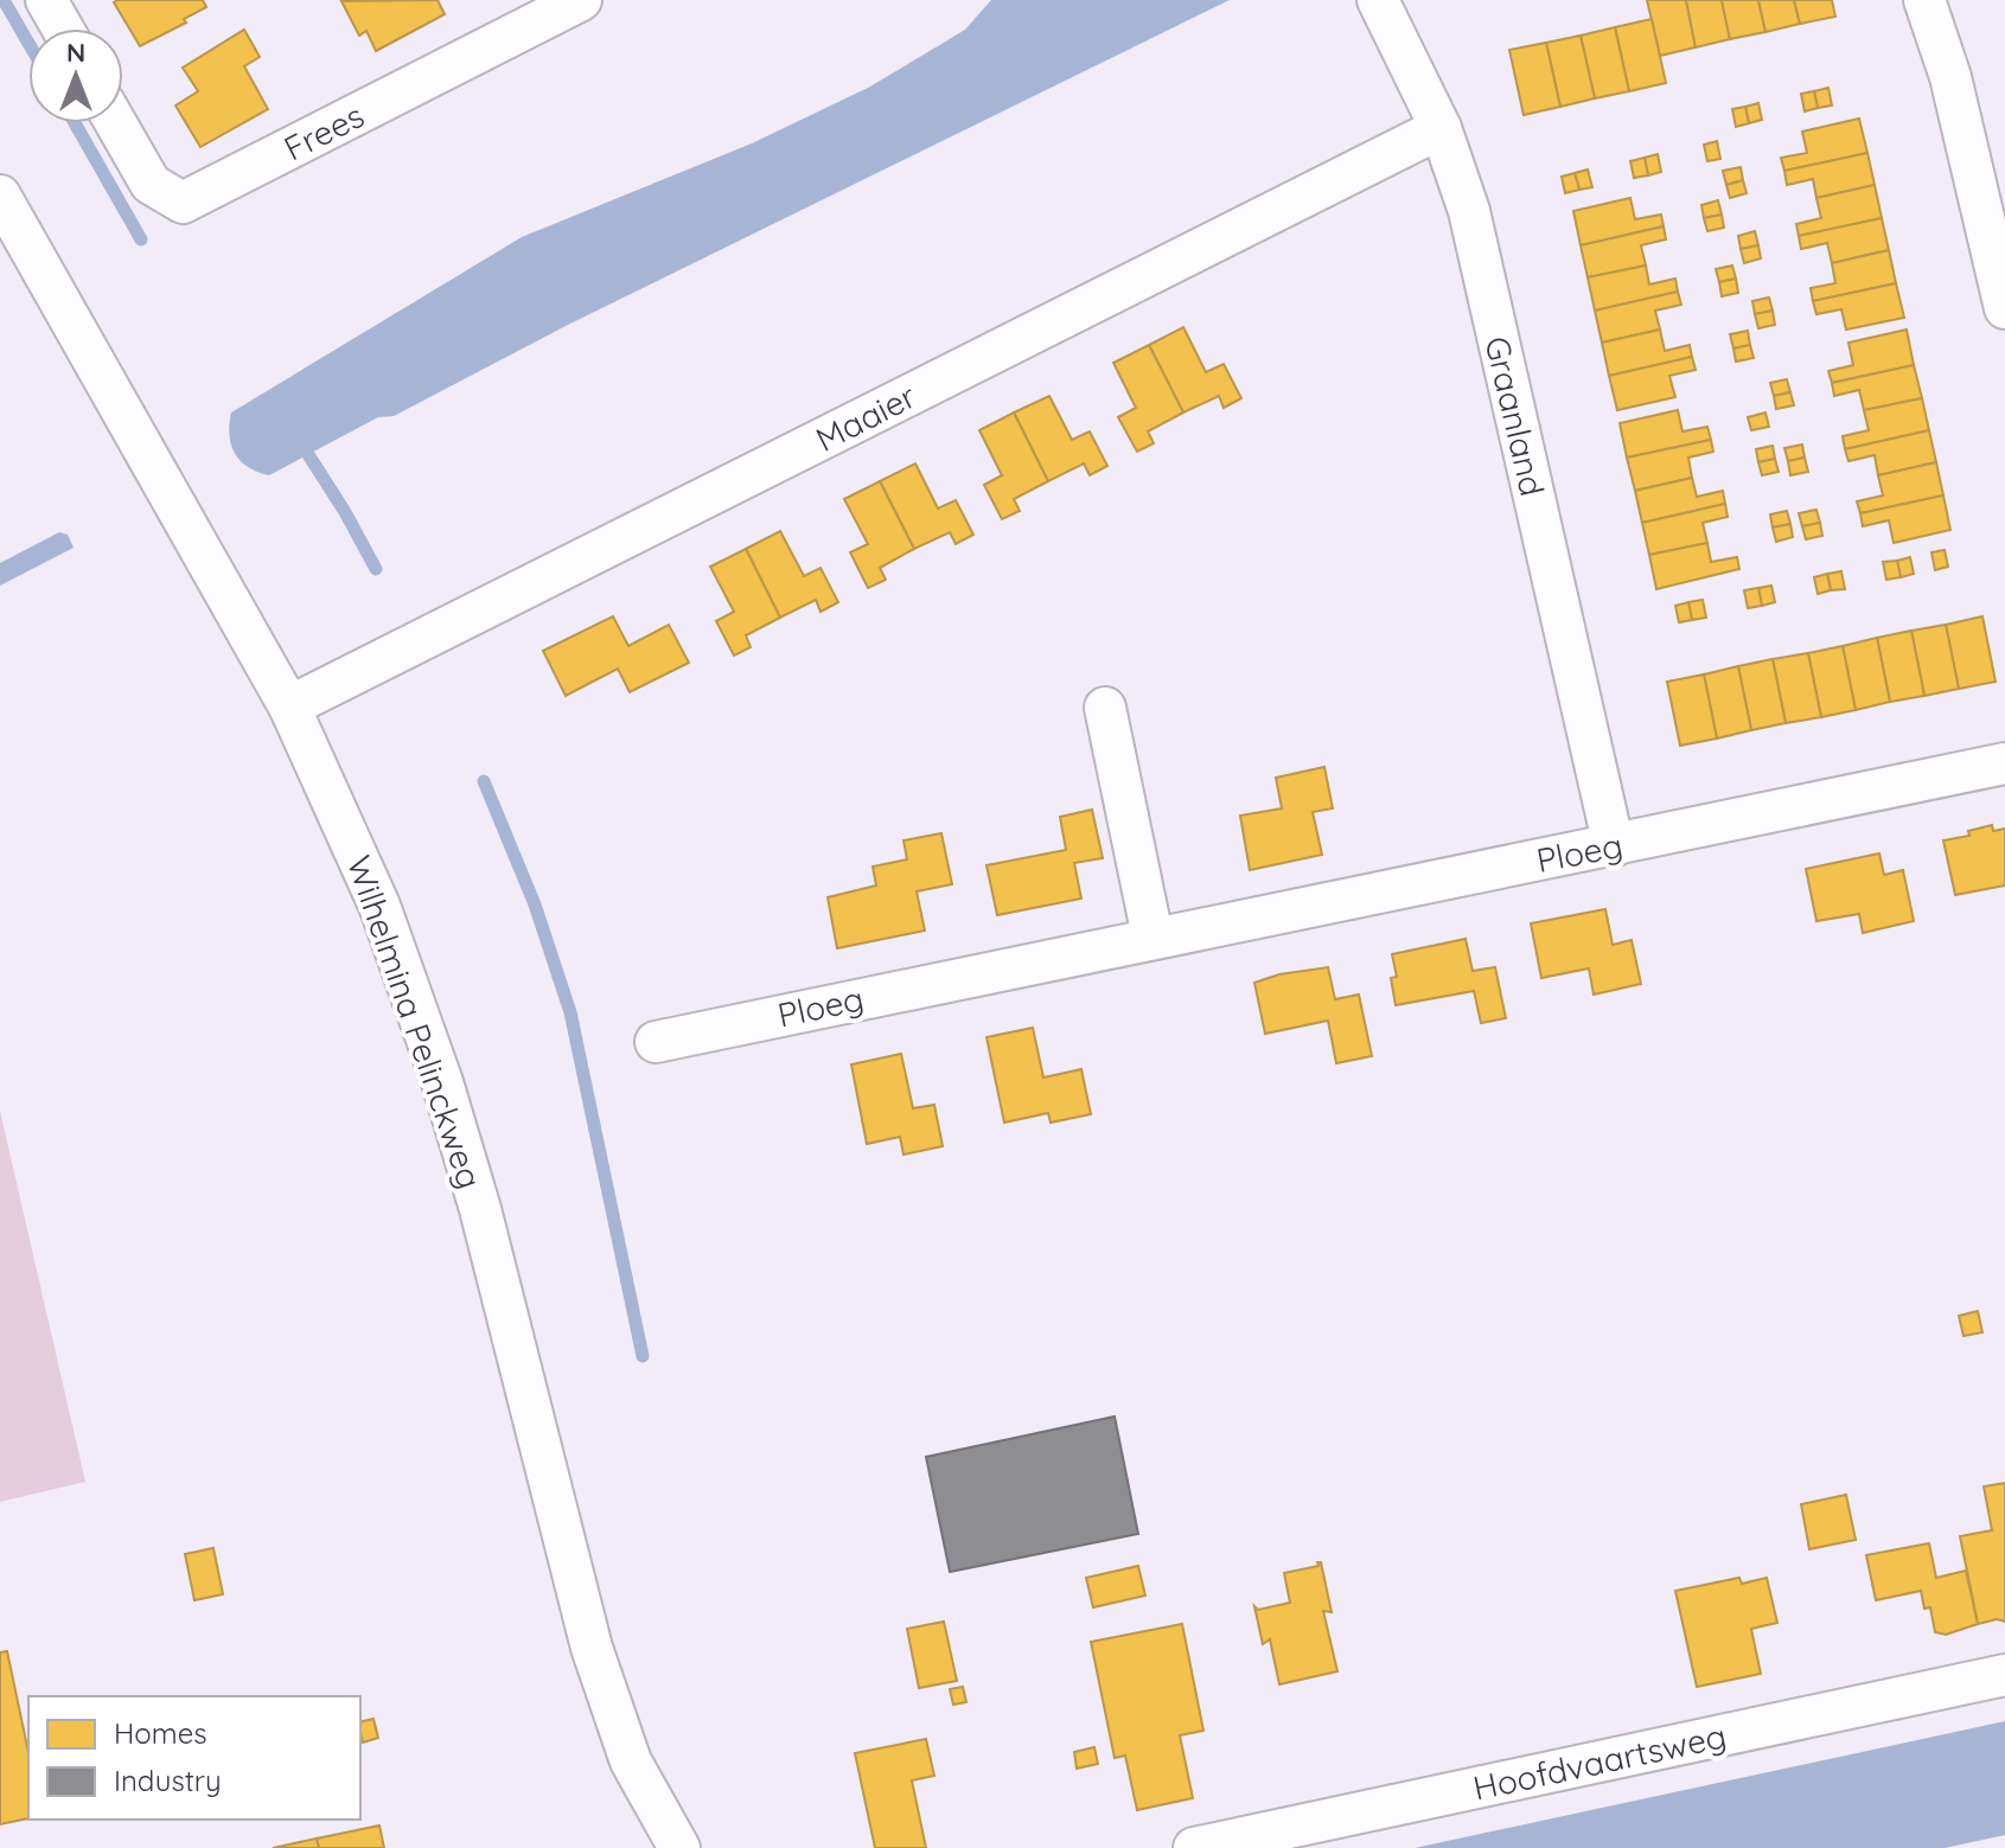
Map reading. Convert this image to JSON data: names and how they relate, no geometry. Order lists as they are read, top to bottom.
{
  "streets": {
    "street": [
      "Frees",
      "Graanland",
      "Maaier",
      "Ploeg",
      "Wilhelmina Pelinckweg",
      "Hoofdvaartsweg"
    ]
  },
  "crossings": [
    ["Graanland", "Maaier"],
    ["Graanland", "Ploeg"],
    ["Maaier", "Wilhelmina Pelinckweg"]
  ],
  "legend": ["Homes", "Industry"],
  "north": "top"
}
